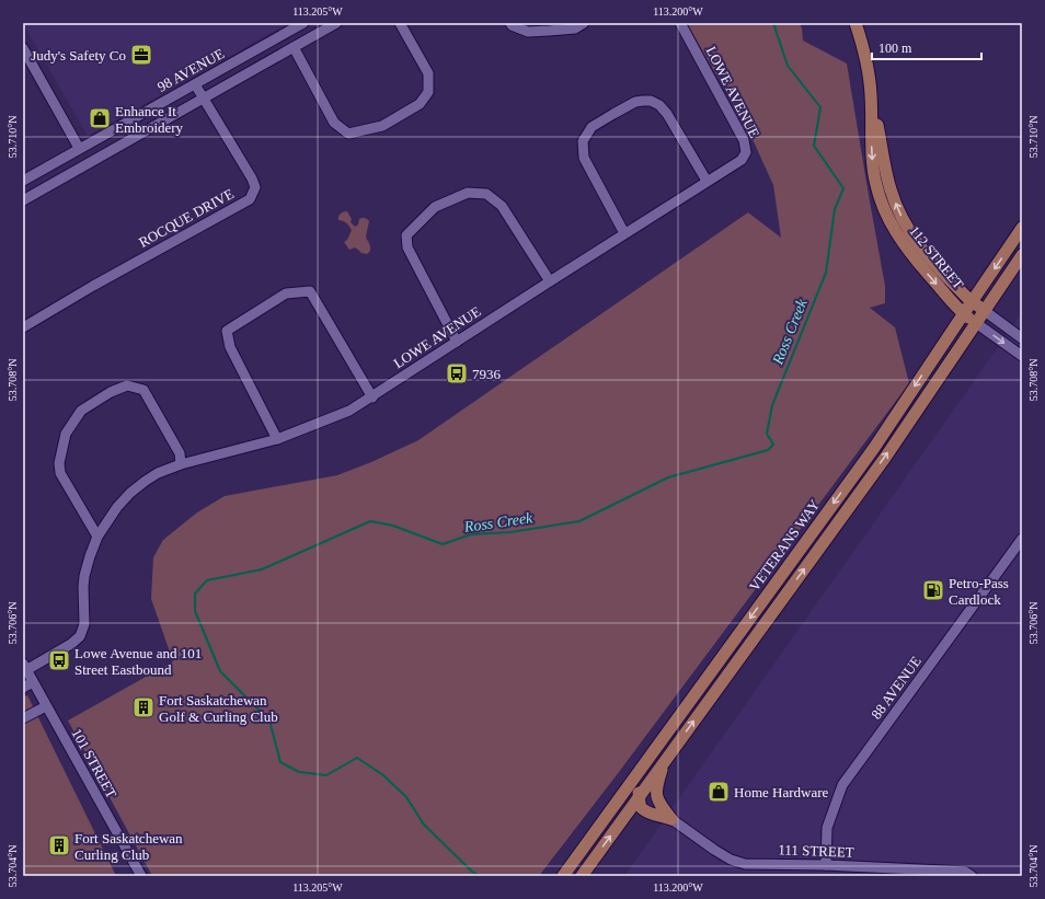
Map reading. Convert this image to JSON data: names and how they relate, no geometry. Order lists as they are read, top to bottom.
{
  "streets": {
    "main road": ["112 STREET", "VETERANS WAY"],
    "street": [
      "98 AVENUE",
      "LOWE AVENUE",
      "ROCQUE DRIVE",
      "88 AVENUE",
      "101 STREET",
      "111 STREET"
    ]
  },
  "crossings": [
    ["98 AVENUE", "ROCQUE DRIVE"],
    ["LOWE AVENUE", "101 STREET"],
    ["112 STREET", "VETERANS WAY"],
    ["88 AVENUE", "111 STREET"]
  ],
  "water": ["Ross Creek"],
  "places": {
    "office": ["Judy's Safety Co"],
    "shop": ["Enhance It Embroidery", "Home Hardware"],
    "bus stop": ["7936", "Lowe Avenue and 101 Street Eastbound"],
    "fuel station": ["Petro-Pass Cardlock"],
    "building": ["Fort Saskatchewan Golf & Curling Club", "Fort Saskatchewan Curling Club"]
  },
  "scale_bar": "100 m",
  "coordinates": [
    "113.205°W",
    "113.200°W",
    "53.710°N",
    "53.708°N",
    "53.706°N",
    "53.704°N"
  ]
}
